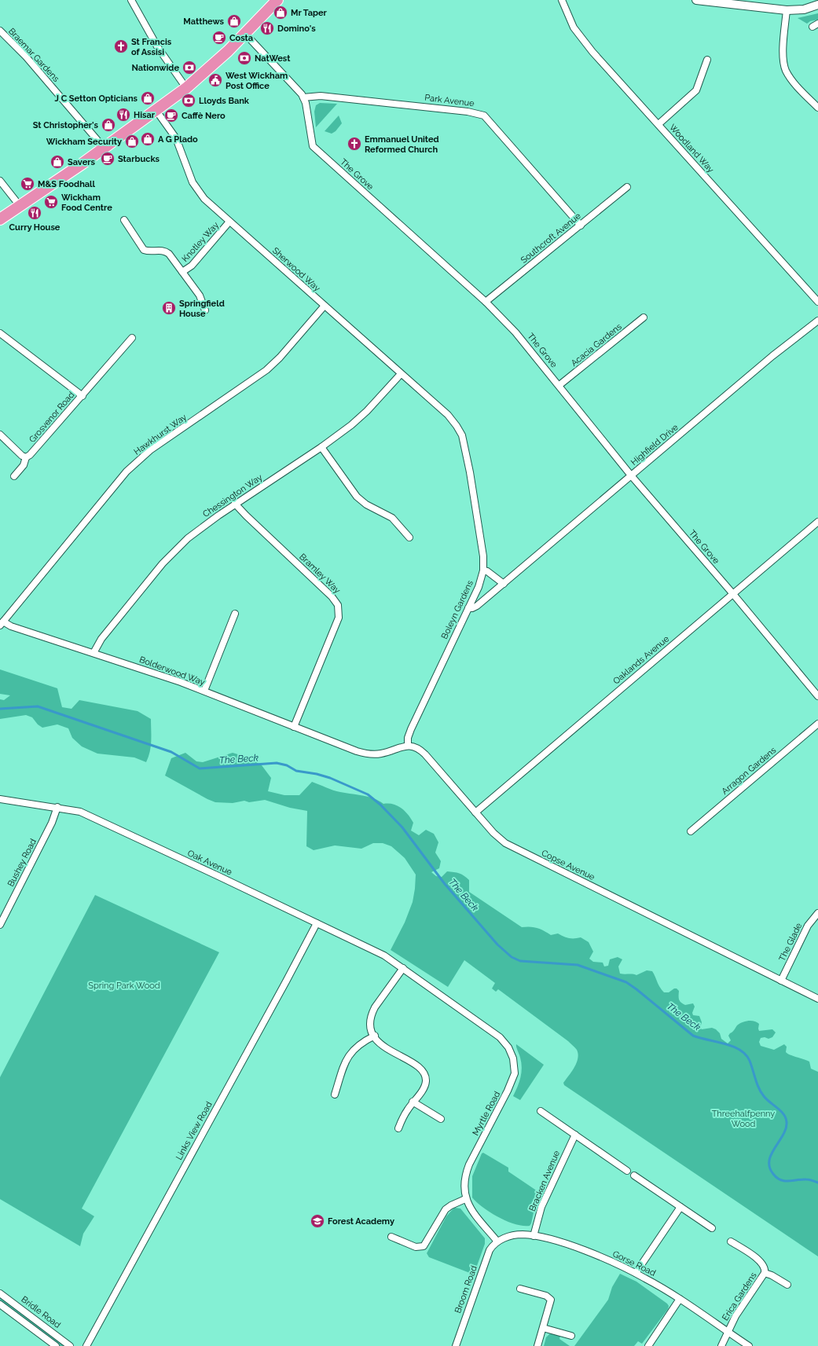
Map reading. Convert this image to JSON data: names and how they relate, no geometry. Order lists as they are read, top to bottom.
{
  "streets": {
    "street": [
      "Braemar Gardens",
      "Park Avenue",
      "Woodland Way",
      "The Grove",
      "Southcroft Avenue",
      "Knotley Way",
      "Sherwood Way",
      "Acacia Gardens",
      "Grosvenor Road",
      "Hawkhurst Way",
      "Highfield Drive",
      "Chessington Way",
      "Bramley Way",
      "Boleyn Gardens",
      "Oaklands Avenue",
      "Bolderwood Way",
      "Arragon Gardens",
      "Bushey Road",
      "Oak Avenue",
      "Copse Avenue",
      "The Glade",
      "Myrtle Road",
      "Links View Road",
      "Bracken Avenue",
      "Gorse Road",
      "Broom Road",
      "Erica Gardens",
      "Bridle Road"
    ]
  },
  "crossings": [
    ["Park Avenue", "The Grove"],
    ["Park Avenue", "Southcroft Avenue"],
    ["The Grove", "Southcroft Avenue"],
    ["The Grove", "Acacia Gardens"],
    ["The Grove", "Highfield Drive"],
    ["The Grove", "Oaklands Avenue"],
    ["Knotley Way", "Sherwood Way"],
    ["Sherwood Way", "Hawkhurst Way"],
    ["Sherwood Way", "Chessington Way"],
    ["Sherwood Way", "Boleyn Gardens"],
    ["Hawkhurst Way", "Bolderwood Way"],
    ["Highfield Drive", "Boleyn Gardens"],
    ["Chessington Way", "Bramley Way"],
    ["Chessington Way", "Bolderwood Way"],
    ["Bramley Way", "Bolderwood Way"],
    ["Boleyn Gardens", "Bolderwood Way"],
    ["Boleyn Gardens", "Copse Avenue"],
    ["Oaklands Avenue", "Copse Avenue"],
    ["Bolderwood Way", "Copse Avenue"],
    ["Bushey Road", "Oak Avenue"],
    ["Oak Avenue", "Myrtle Road"],
    ["Oak Avenue", "Links View Road"],
    ["Copse Avenue", "The Glade"],
    ["Myrtle Road", "Gorse Road"],
    ["Myrtle Road", "Broom Road"],
    ["Bracken Avenue", "Gorse Road"],
    ["Gorse Road", "Broom Road"],
    ["Gorse Road", "Erica Gardens"]
  ],
  "water": ["The Beck"],
  "parks": ["Spring Park Wood", "Threehalfpenny Wood"],
  "places": {
    "shop": [
      "Mr Taper",
      "Matthews",
      "J C Setton Opticians",
      "St Christopher's",
      "A G Plado",
      "Wickham Security",
      "Savers"
    ],
    "restaurant": ["Domino's", "Hisar", "Curry House"],
    "cafe": ["Costa", "Caffè Nero", "Starbucks"],
    "church": ["St Francis of Assisi", "Emmanuel United Reformed Church"],
    "bank": ["NatWest", "Nationwide", "Lloyds Bank"],
    "public building": ["West Wickham Post Office"],
    "supermarket": ["M&S Foodhall", "Wickham Food Centre"],
    "building": ["Springfield House"],
    "school or university": ["Forest Academy"]
  }
}
